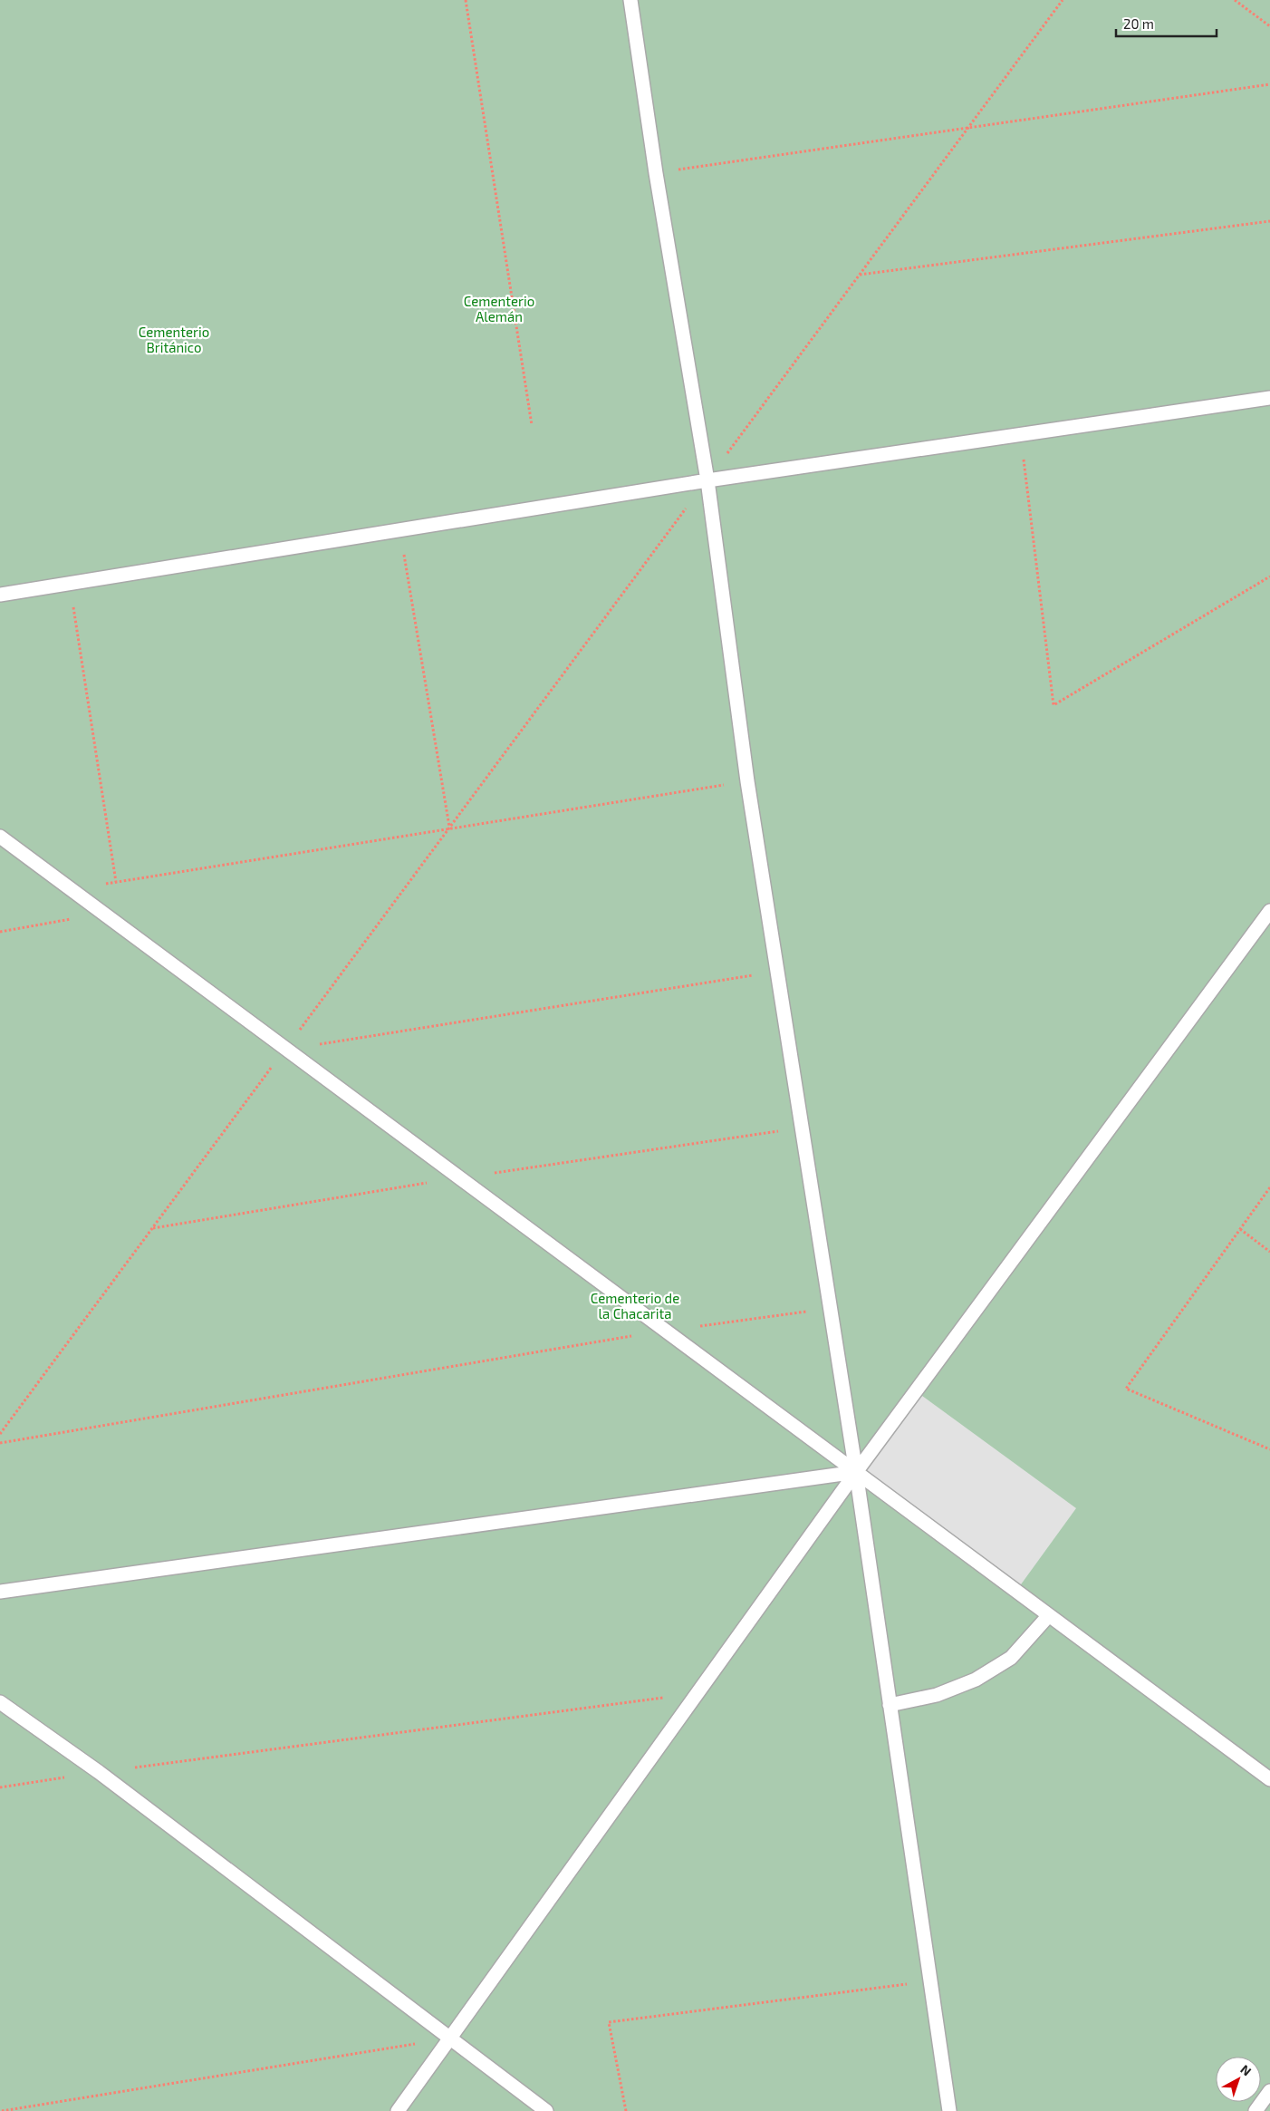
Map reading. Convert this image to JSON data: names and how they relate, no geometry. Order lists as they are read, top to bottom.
{
  "parks": ["Cementerio Alemán", "Cementerio Británico", "Cementerio de la Chacarita"],
  "scale_bar": "20 m",
  "north": "top right"
}
